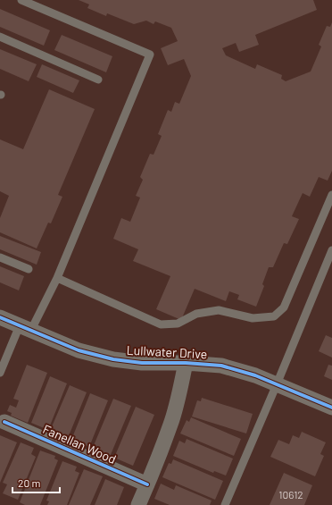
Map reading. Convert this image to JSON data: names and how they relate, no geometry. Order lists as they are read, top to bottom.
{
  "streets": {
    "street": ["Lullwater Drive", "Fanellan Wood"]
  },
  "house_numbers": ["10612"],
  "scale_bar": "20 m"
}
